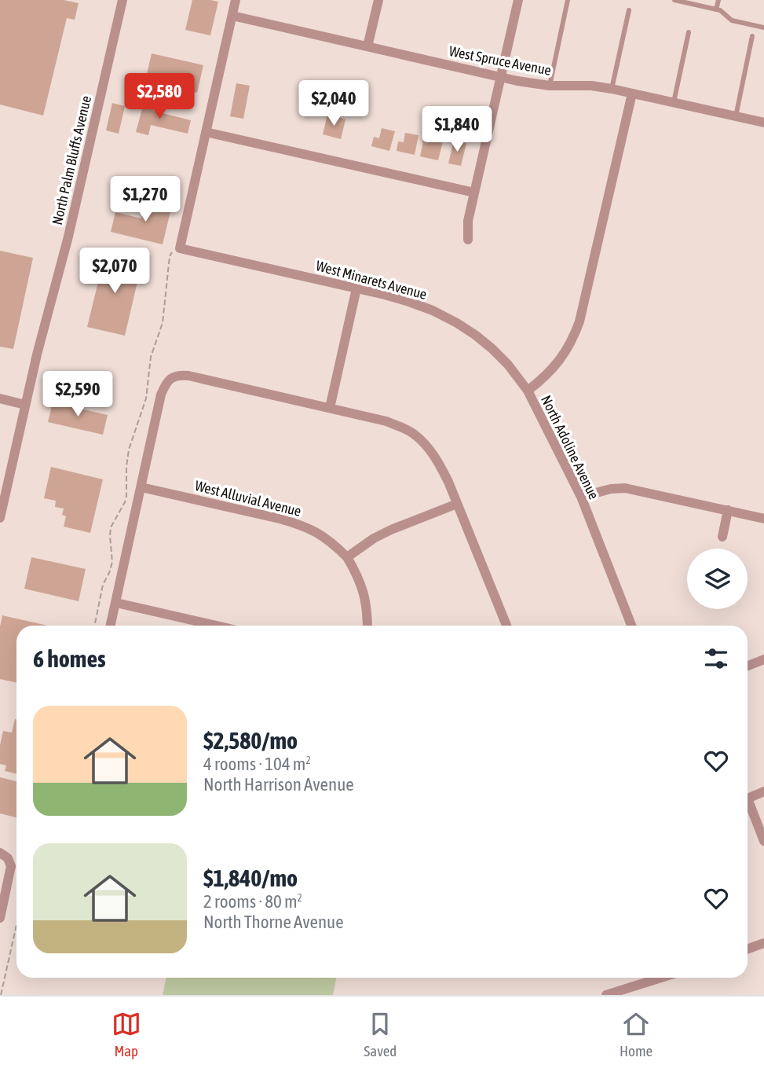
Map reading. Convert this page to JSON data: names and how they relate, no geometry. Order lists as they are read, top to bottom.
{
  "streets": {
    "street": [
      "West Spruce Avenue",
      "North Palm Bluffs Avenue",
      "West Minarets Avenue",
      "North Adoline Avenue",
      "West Alluvial Avenue"
    ]
  },
  "crossings": [
    ["West Spruce Avenue", "North Adoline Avenue"],
    ["West Minarets Avenue", "North Adoline Avenue"]
  ],
  "page": {
    "price": [
      "$2,580",
      "$2,040",
      "$1,840",
      "$1,270",
      "$2,070",
      "$2,590"
    ],
    "heading": "6 homes",
    "list": [
      {
        "name": "$2,580/mo",
        "note": "4 rooms · 104 m² · North Harrison Avenue"
      },
      {
        "name": "$1,840/mo",
        "note": "2 rooms · 80 m² · North Thorne Avenue"
      }
    ],
    "tabs": ["Map", "Saved", "Home"]
  }
}
